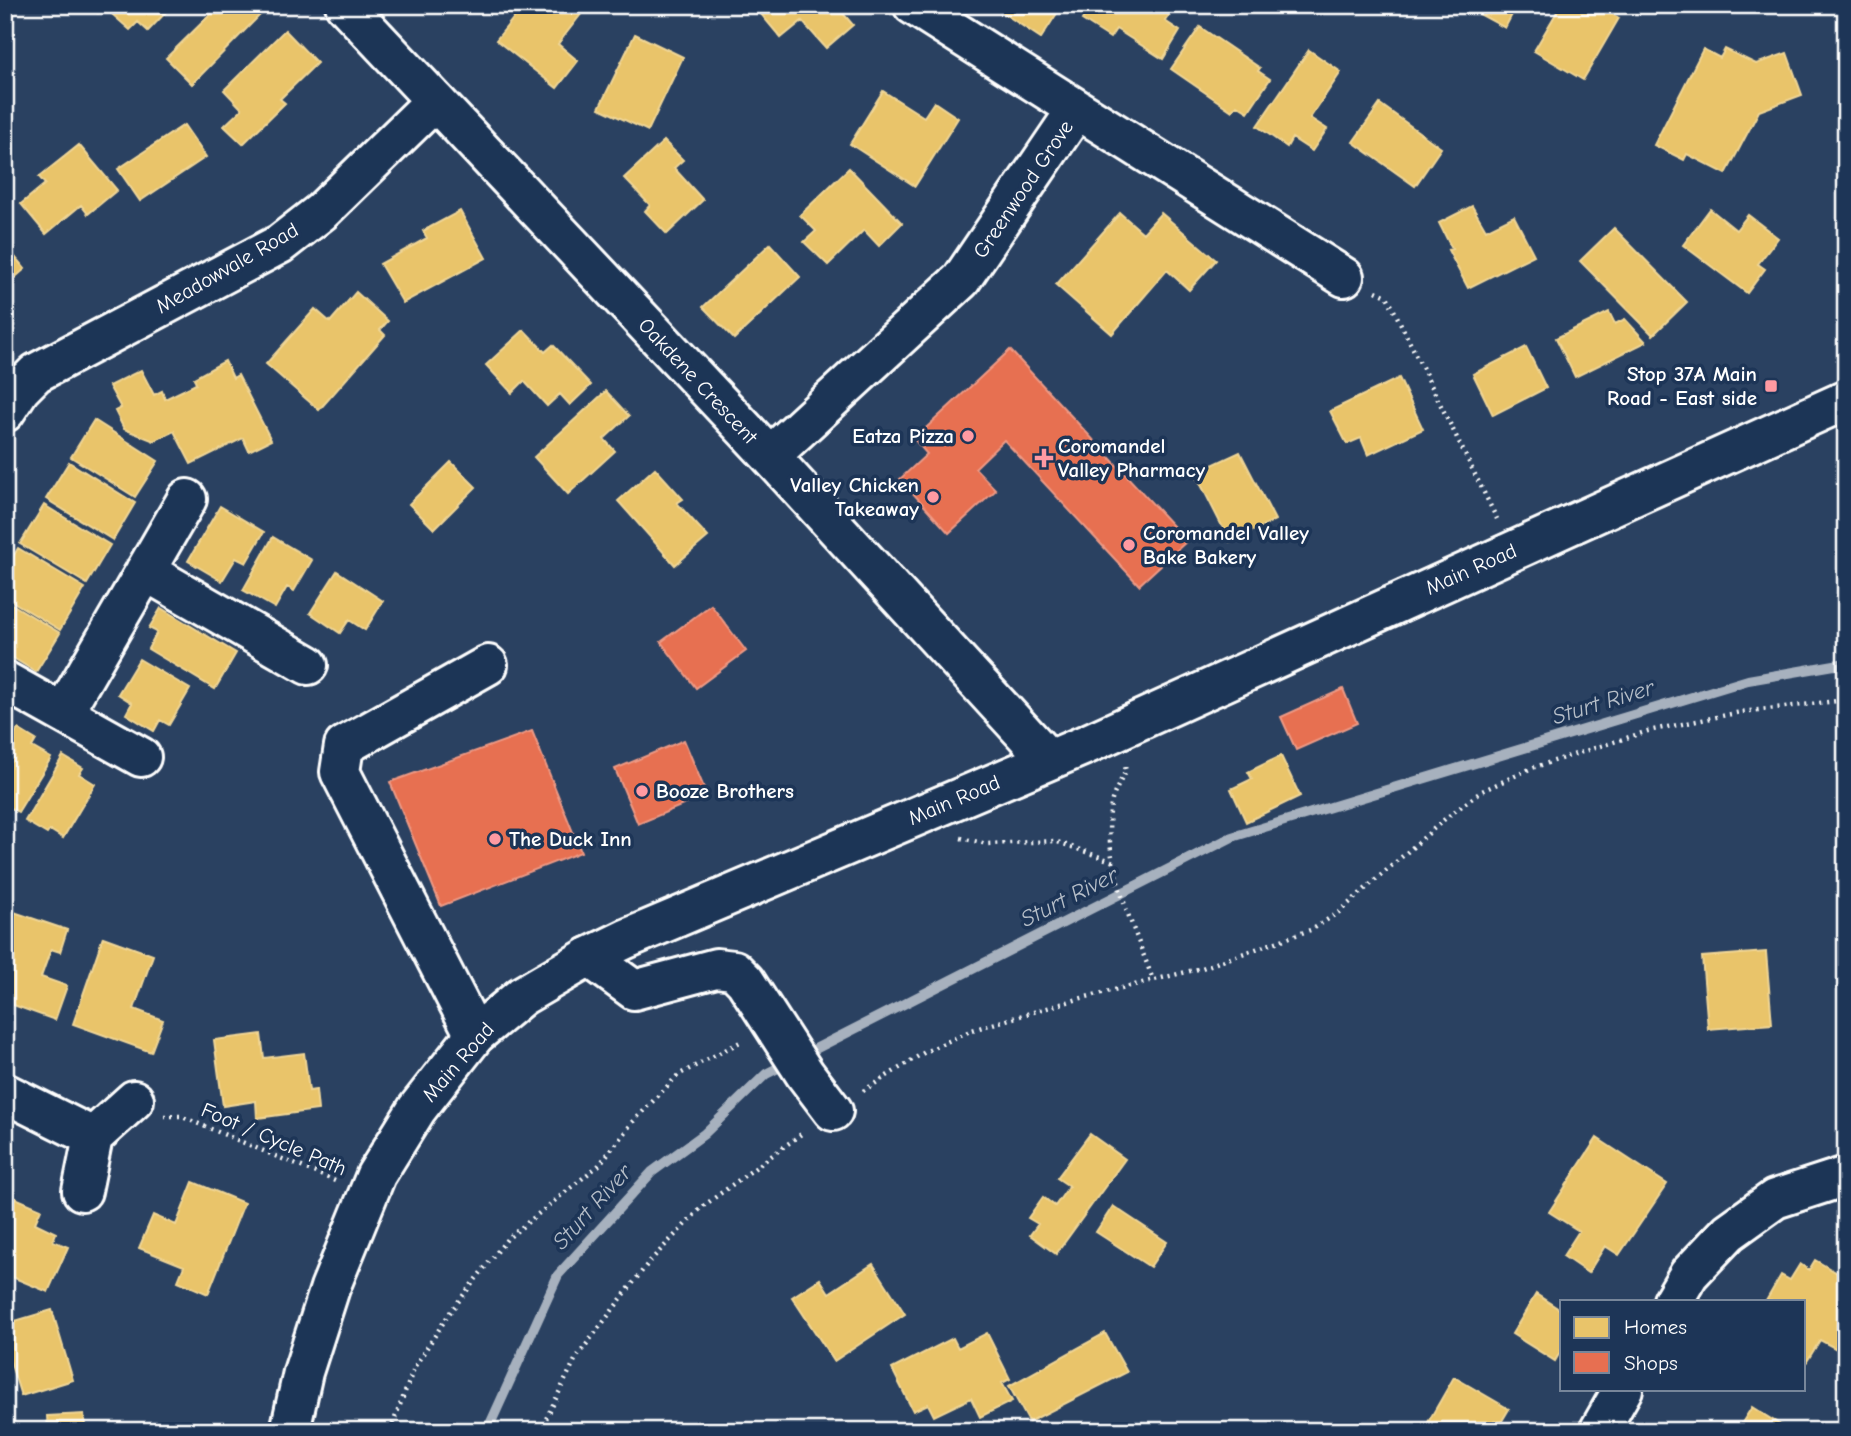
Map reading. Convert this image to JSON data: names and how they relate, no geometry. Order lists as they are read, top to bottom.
{
  "streets": {
    "street": [
      "Greenwood Grove",
      "Meadowvale Road",
      "Oakdene Crescent",
      "Main Road"
    ],
    "path": ["Foot / Cycle Path"]
  },
  "crossings": [
    ["Greenwood Grove", "Oakdene Crescent"],
    ["Meadowvale Road", "Oakdene Crescent"],
    ["Oakdene Crescent", "Main Road"],
    ["Main Road", "Foot / Cycle Path"]
  ],
  "water": ["Sturt River"],
  "places": {
    "transit": ["Stop 37A Main Road - East side"],
    "other": [
      "Eatza Pizza",
      "Valley Chicken Takeaway",
      "Coromandel Valley Bake Bakery",
      "Booze Brothers",
      "The Duck Inn"
    ],
    "health": ["Coromandel Valley Pharmacy"]
  },
  "legend": ["Homes", "Shops"]
}
